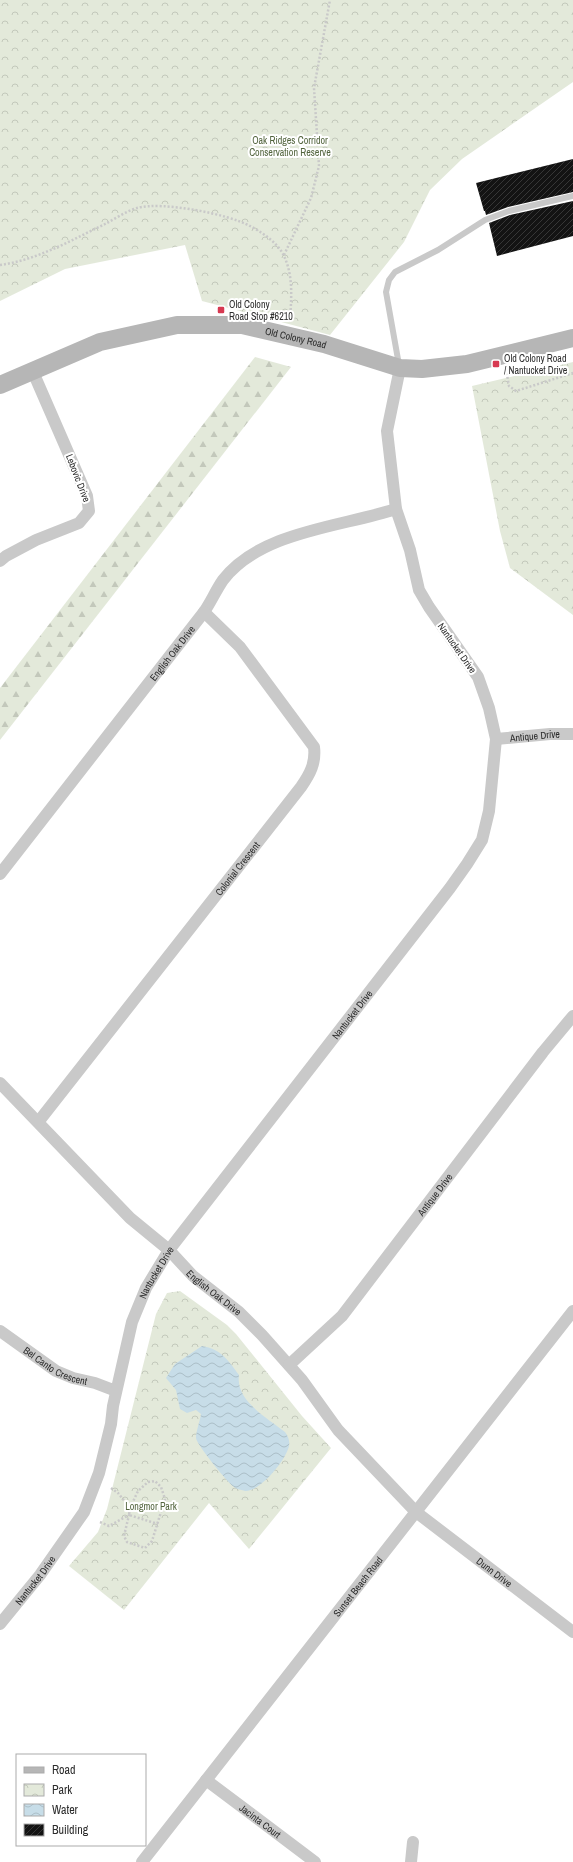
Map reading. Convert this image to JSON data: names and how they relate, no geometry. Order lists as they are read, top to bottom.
{
  "streets": {
    "street": [
      "Old Colony Road",
      "Lebovic Drive",
      "Nantucket Drive",
      "English Oak Drive",
      "Antique Drive",
      "Colonial Crescent",
      "Bel Canto Crescent",
      "Dunn Drive",
      "Sunset Beach Road",
      "Jacinta Court"
    ]
  },
  "crossings": [
    ["Old Colony Road", "Lebovic Drive"],
    ["Old Colony Road", "Nantucket Drive"],
    ["Nantucket Drive", "English Oak Drive"],
    ["Nantucket Drive", "Antique Drive"],
    ["Nantucket Drive", "Bel Canto Crescent"],
    ["English Oak Drive", "Antique Drive"],
    ["English Oak Drive", "Colonial Crescent"],
    ["English Oak Drive", "Dunn Drive"],
    ["English Oak Drive", "Sunset Beach Road"],
    ["Dunn Drive", "Sunset Beach Road"],
    ["Sunset Beach Road", "Jacinta Court"]
  ],
  "parks": ["Oak Ridges Corridor Conservation Reserve", "Longmor Park"],
  "places": {
    "transit": ["Old Colony Road Stop #6210", "Old Colony Road / Nantucket Drive"]
  },
  "legend": [
    "Road",
    "Park",
    "Water",
    "Building"
  ]
}
